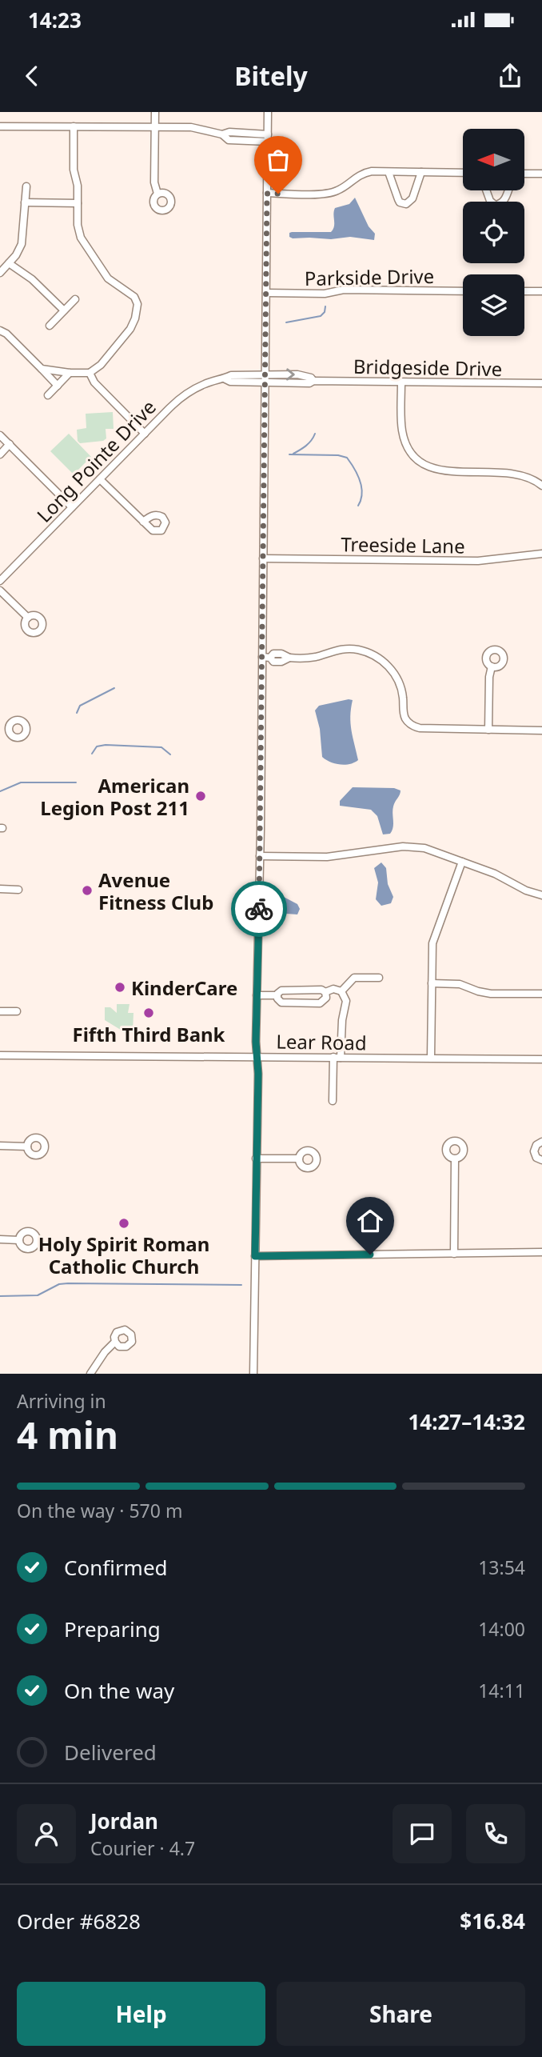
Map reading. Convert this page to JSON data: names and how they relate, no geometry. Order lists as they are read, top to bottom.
{
  "streets": {
    "street": [
      "Parkside Drive",
      "Bridgeside Drive",
      "Long Pointe Drive",
      "Treeside Lane",
      "Lear Road"
    ]
  },
  "crossings": [
    ["Bridgeside Drive", "Long Pointe Drive"]
  ],
  "one_way": ["Bridgeside Drive"],
  "places": [
    "American Legion Post 211",
    "Avenue Fitness Club",
    "KinderCare",
    "Fifth Third Bank",
    "Holy Spirit Roman Catholic Church"
  ],
  "north": "left",
  "page": {
    "status": "14:23",
    "header": "Bitely",
    "heading": ["4 min", "Arriving in", "14:27–14:32"],
    "panel": [
      "Jordan",
      "Courier · 4.7",
      "Order #6828",
      "$16.84"
    ],
    "bar": "On the way · 570 m",
    "list": [
      ["Confirmed", "13:54"],
      ["Preparing", "14:00"],
      ["On the way", "14:11"],
      "Delivered"
    ],
    "buttons": ["Help", "Share"]
  }
}
